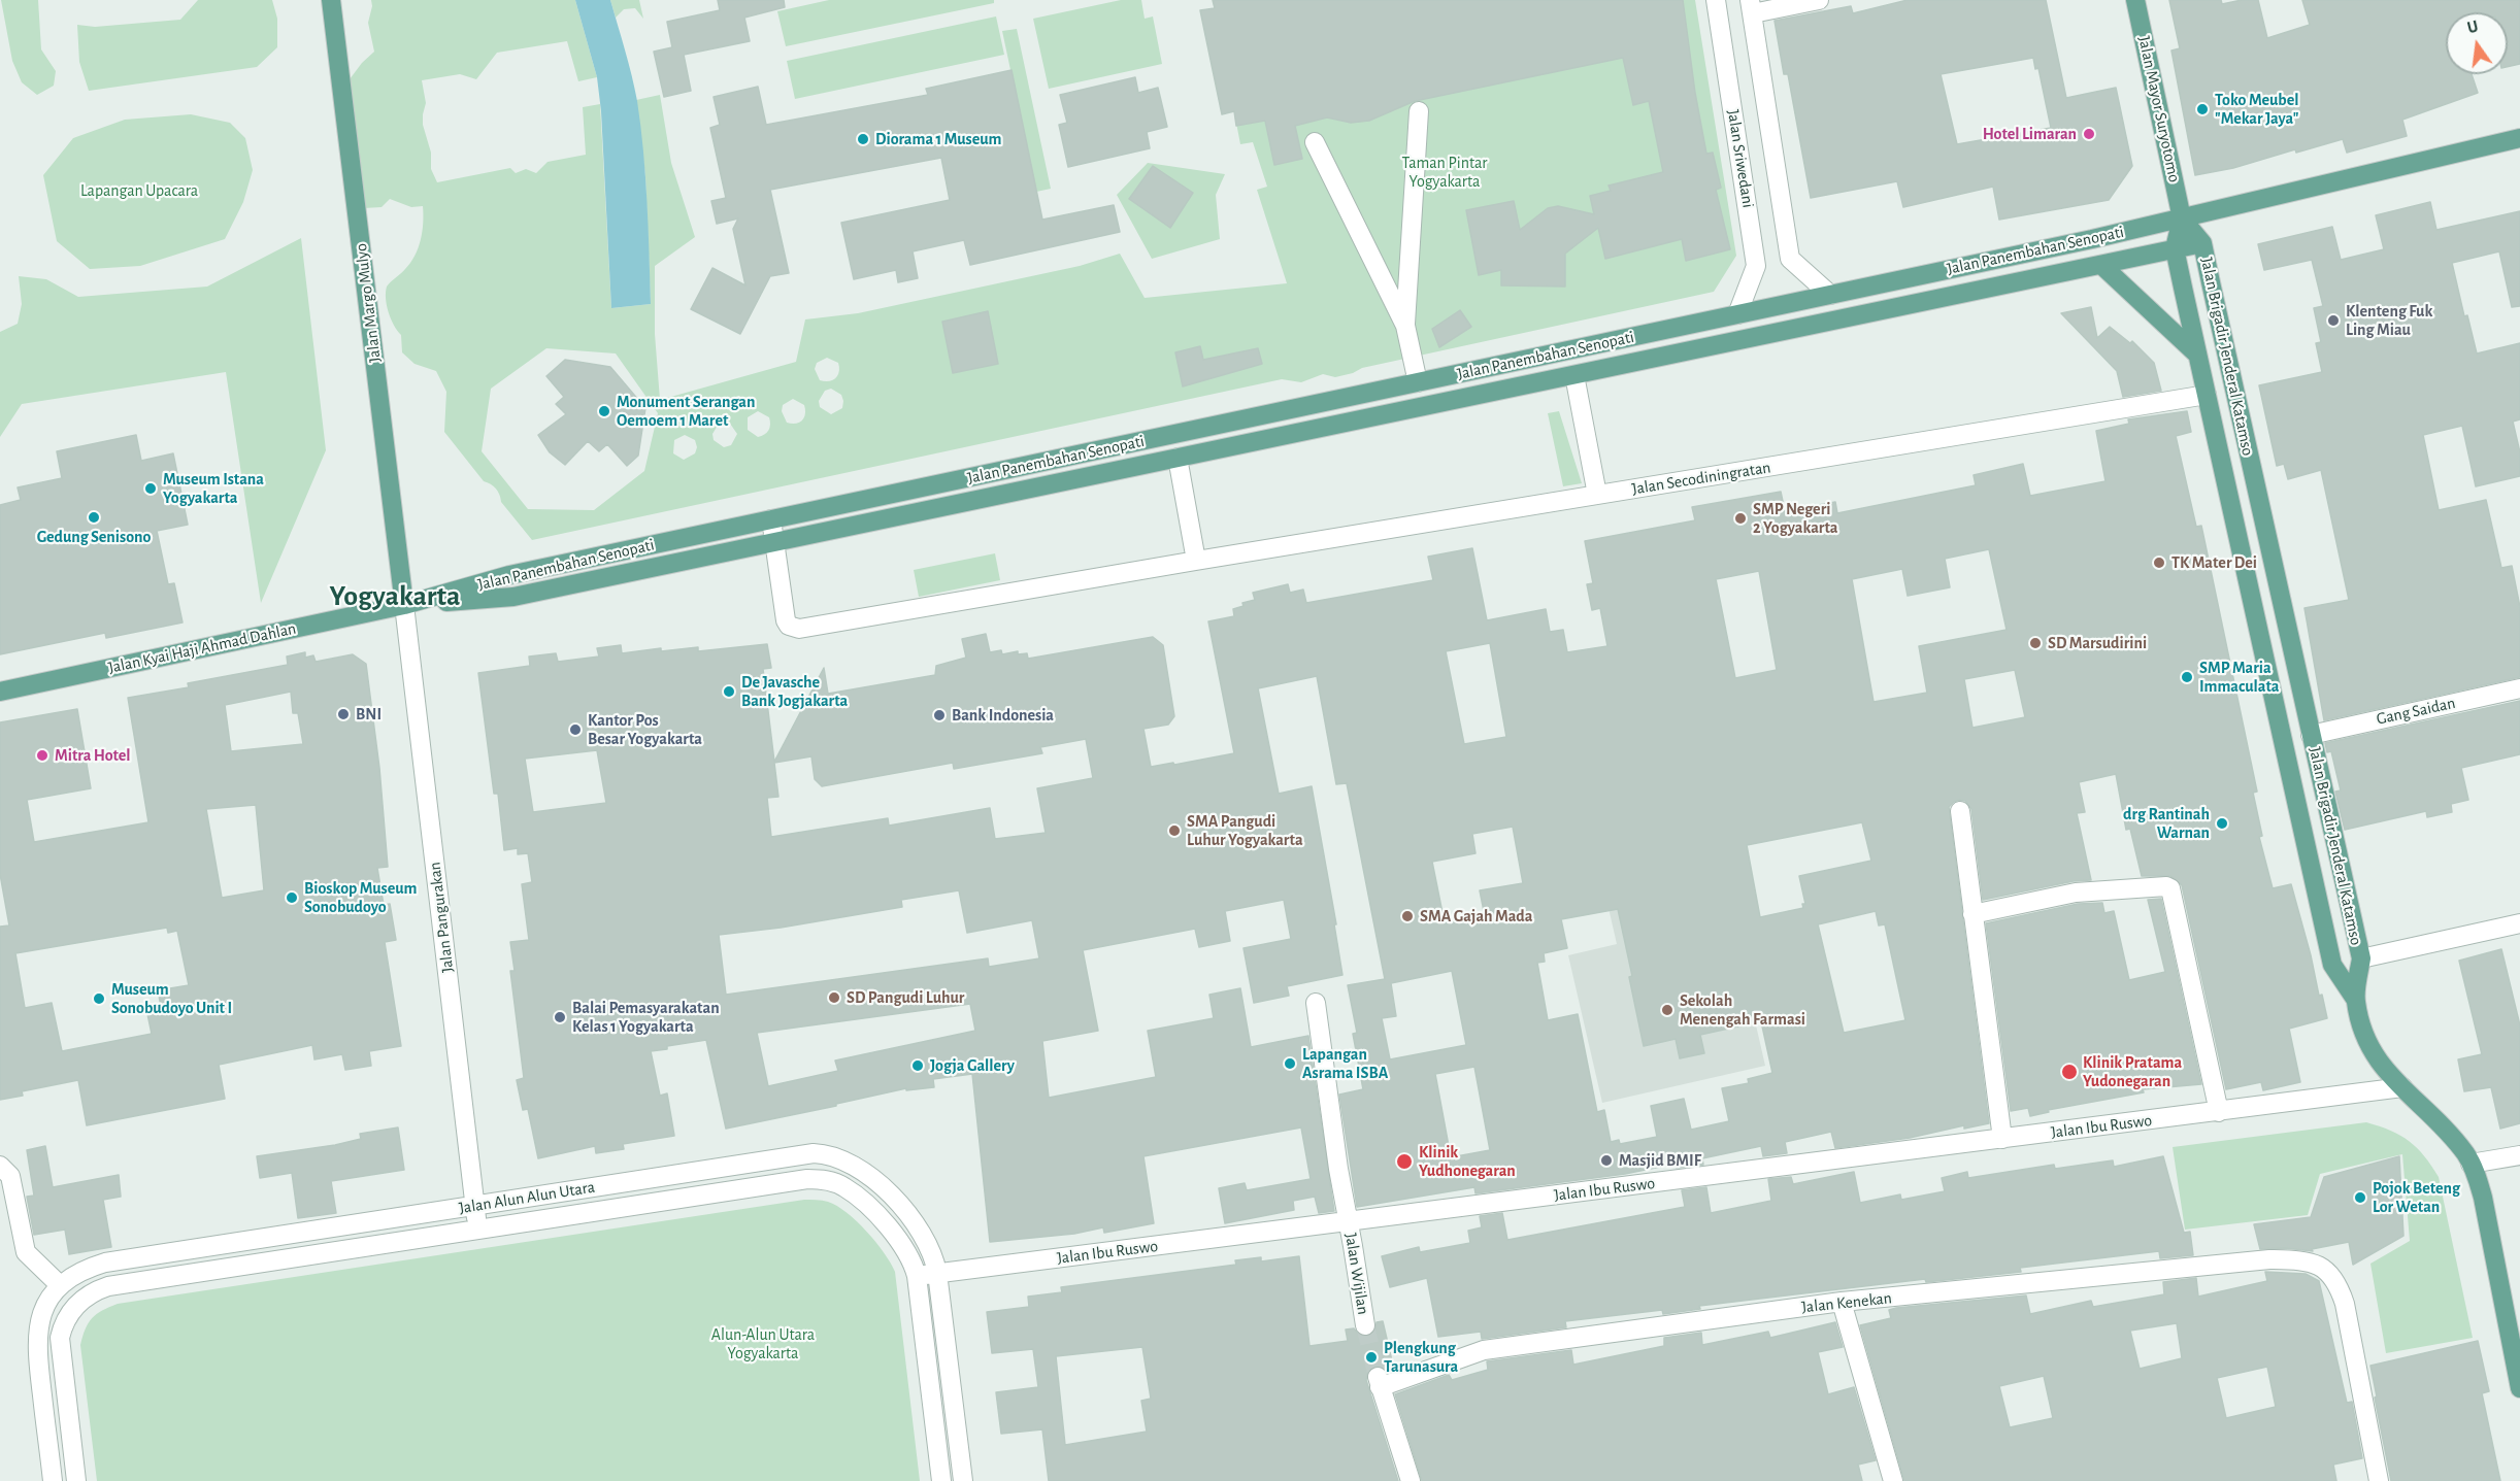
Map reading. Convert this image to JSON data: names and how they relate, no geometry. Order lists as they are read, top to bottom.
{
  "streets": {
    "main road": [
      "Jalan Mayor Suryotomo",
      "Jalan Panembahan Senopati",
      "Jalan Margo Mulyo",
      "Jalan Brigadir Jenderal Katamso",
      "Jalan Kyai Haji Ahmad Dahlan"
    ],
    "street": [
      "Jalan Sriwedani",
      "Jalan Secodiningratan",
      "Gang Saidan",
      "Jalan Pangurakan",
      "Jalan Ibu Ruswo",
      "Jalan Alun Alun Utara",
      "Jalan Wijilan",
      "Jalan Kenekan"
    ]
  },
  "crossings": [
    ["Jalan Mayor Suryotomo", "Jalan Panembahan Senopati"],
    ["Jalan Mayor Suryotomo", "Jalan Brigadir Jenderal Katamso"],
    ["Jalan Sriwedani", "Jalan Panembahan Senopati"],
    ["Jalan Panembahan Senopati", "Jalan Margo Mulyo"],
    ["Jalan Panembahan Senopati", "Jalan Brigadir Jenderal Katamso"],
    ["Jalan Panembahan Senopati", "Jalan Secodiningratan"],
    ["Jalan Panembahan Senopati", "Jalan Kyai Haji Ahmad Dahlan"],
    ["Jalan Panembahan Senopati", "Jalan Pangurakan"],
    ["Jalan Margo Mulyo", "Jalan Kyai Haji Ahmad Dahlan"],
    ["Jalan Margo Mulyo", "Jalan Pangurakan"],
    ["Jalan Brigadir Jenderal Katamso", "Jalan Secodiningratan"],
    ["Jalan Brigadir Jenderal Katamso", "Gang Saidan"],
    ["Jalan Brigadir Jenderal Katamso", "Jalan Ibu Ruswo"],
    ["Jalan Kyai Haji Ahmad Dahlan", "Jalan Pangurakan"],
    ["Jalan Pangurakan", "Jalan Alun Alun Utara"],
    ["Jalan Ibu Ruswo", "Jalan Alun Alun Utara"],
    ["Jalan Ibu Ruswo", "Jalan Wijilan"]
  ],
  "districts": ["Yogyakarta"],
  "parks": ["Taman Pintar Yogyakarta", "Lapangan Upacara", "Alun-Alun Utara Yogyakarta"],
  "places": [
    "Toko Meubel \"Mekar Jaya\"",
    "Hotel Limaran",
    "Diorama 1 Museum",
    "Klenteng Fuk Ling Miau",
    "Monument Serangan Oemoem 1 Maret",
    "Museum Istana Yogyakarta",
    "Gedung Senisono",
    "SMP Negeri 2 Yogyakarta",
    "TK Mater Dei",
    "SD Marsudirini",
    "SMP Maria Immaculata",
    "De Javasche Bank Jogjakarta",
    "BNI",
    "Bank Indonesia",
    "Kantor Pos Besar Yogyakarta",
    "Mitra Hotel",
    "drg Rantinah Warnan",
    "SMA Pangudi Luhur Yogyakarta",
    "Bioskop Museum Sonobudoyo",
    "SMA Gajah Mada",
    "SD Pangudi Luhur",
    "Museum Sonobudoyo Unit I",
    "Sekolah Menengah Farmasi",
    "Balai Pemasyarakatan Kelas 1 Yogyakarta",
    "Lapangan Asrama ISBA",
    "Jogja Gallery",
    "Klinik Pratama Yudonegaran",
    "Masjid BMIF",
    "Klinik Yudhonegaran",
    "Pojok Beteng Lor Wetan",
    "Plengkung Tarunasura"
  ],
  "north": "top"
}
